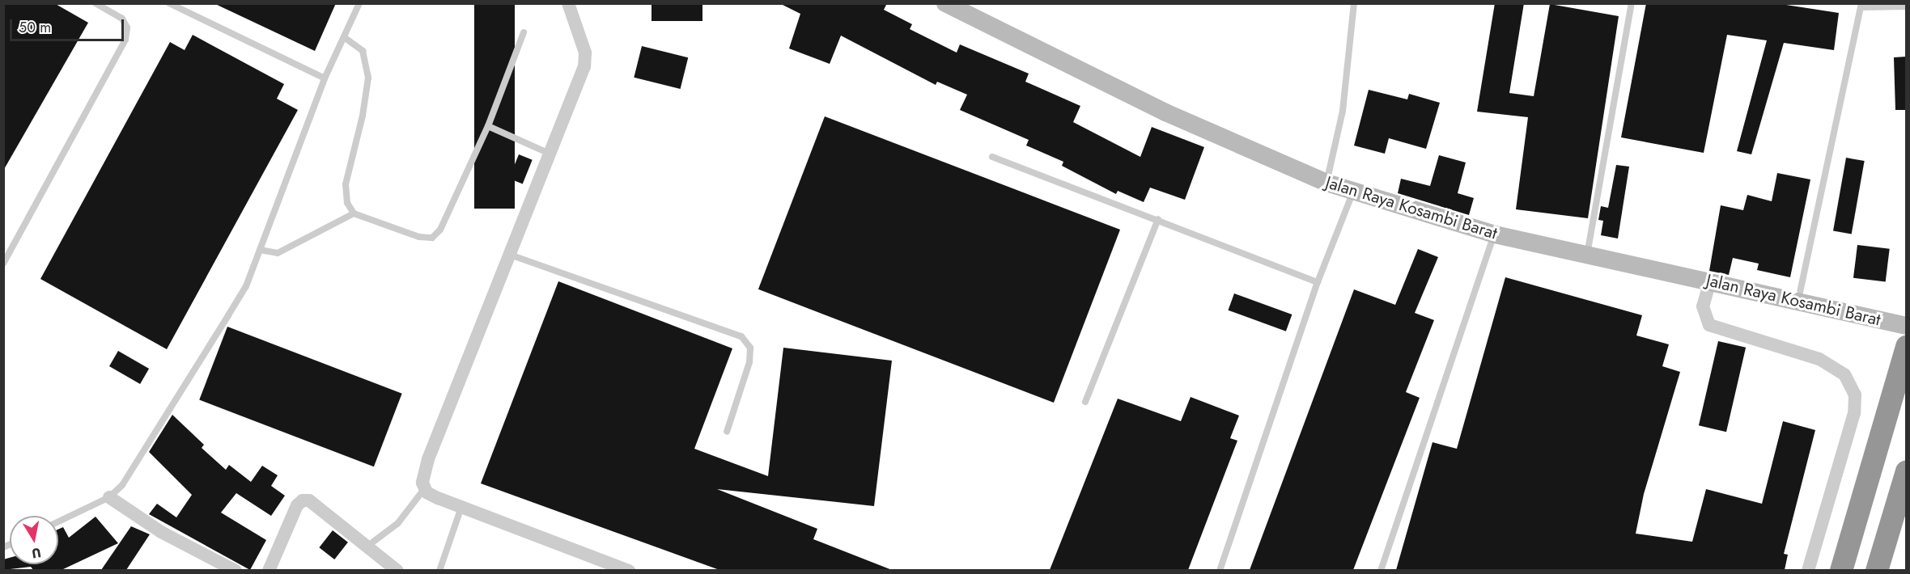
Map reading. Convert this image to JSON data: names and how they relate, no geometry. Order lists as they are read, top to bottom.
{
  "streets": {
    "main road": ["Jalan Raya Kosambi Barat"]
  },
  "scale_bar": "50 m",
  "north": "bottom"
}
